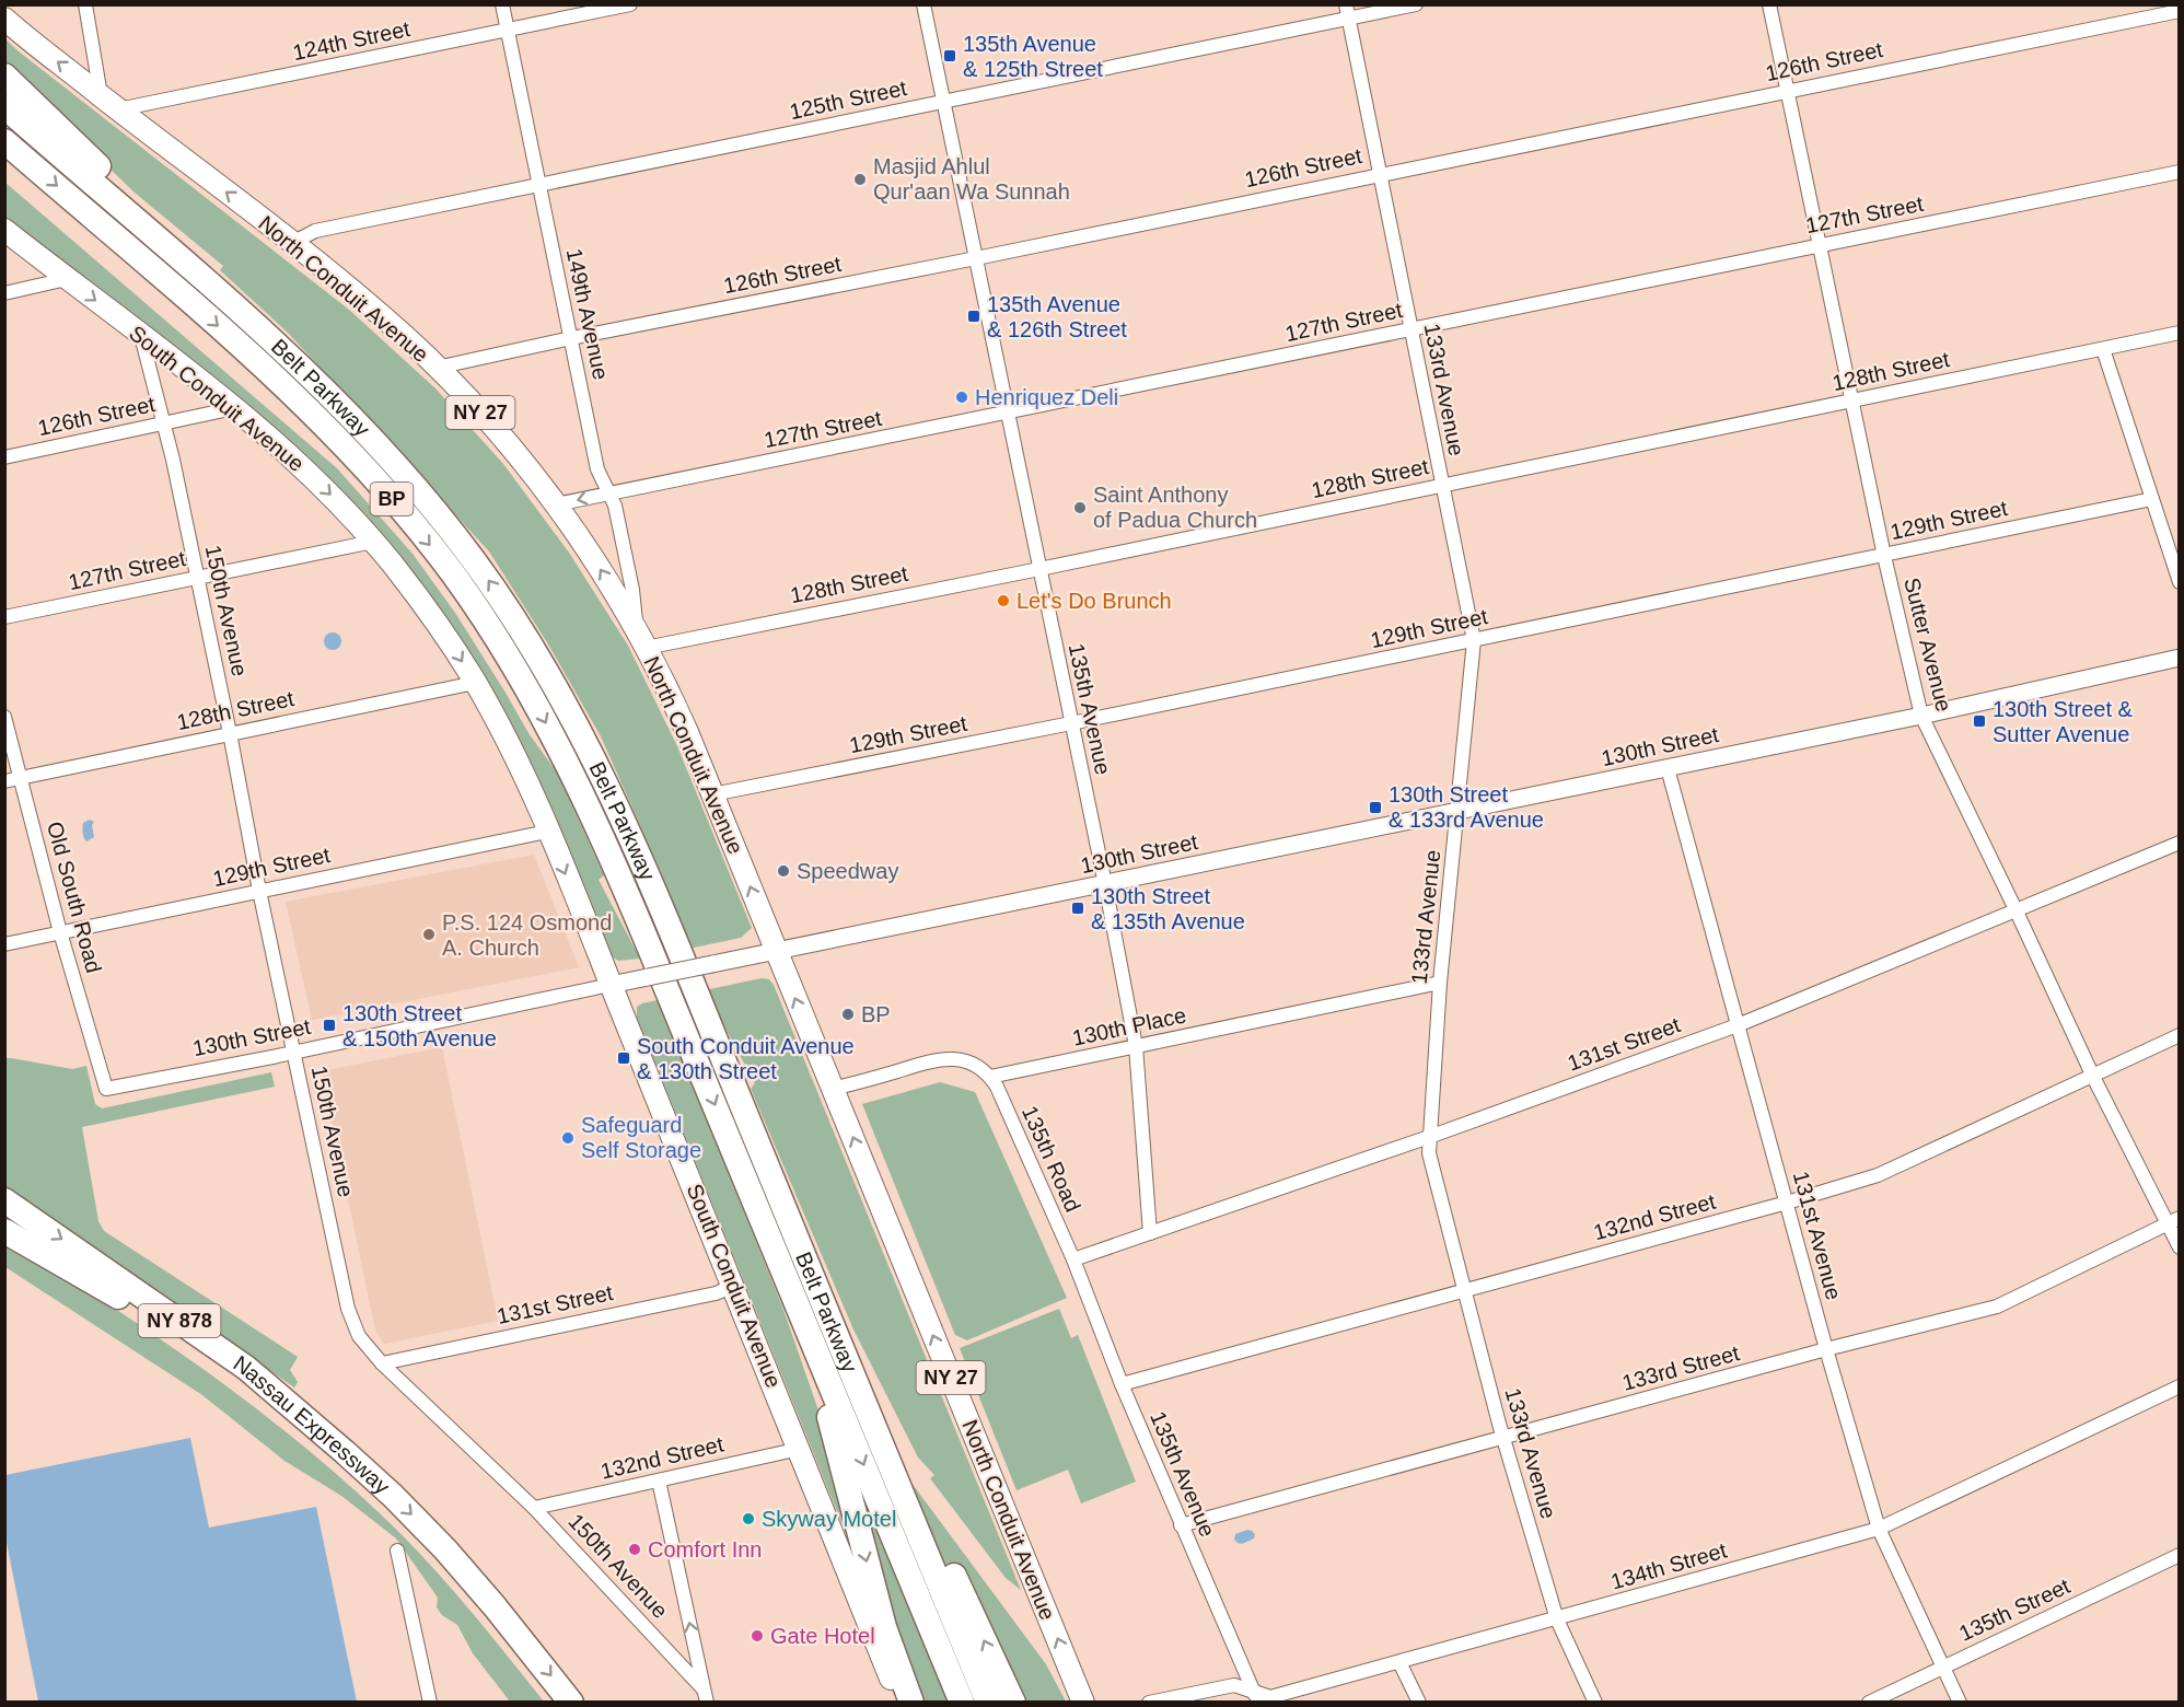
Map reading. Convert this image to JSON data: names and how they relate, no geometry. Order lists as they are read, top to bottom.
{
  "streets": {
    "highway": [
      "Belt Parkway",
      "BP",
      "NY 878",
      "Nassau Expressway"
    ],
    "main road": ["North Conduit Avenue", "South Conduit Avenue", "NY 27"],
    "street": [
      "124th Street",
      "126th Street",
      "125th Street",
      "127th Street",
      "149th Avenue",
      "128th Street",
      "133rd Avenue",
      "129th Street",
      "150th Avenue",
      "Sutter Avenue",
      "135th Avenue",
      "130th Street",
      "Old South Road",
      "130th Place",
      "131st Street",
      "135th Road",
      "132nd Street",
      "131st Avenue",
      "133rd Street",
      "134th Street",
      "135th Street"
    ]
  },
  "crossings": [
    ["124th Street", "North Conduit Avenue"],
    ["124th Street", "149th Avenue"],
    ["126th Street", "North Conduit Avenue"],
    ["126th Street", "149th Avenue"],
    ["126th Street", "133rd Avenue"],
    ["126th Street", "South Conduit Avenue"],
    ["126th Street", "150th Avenue"],
    ["126th Street", "Sutter Avenue"],
    ["126th Street", "135th Avenue"],
    ["125th Street", "North Conduit Avenue"],
    ["125th Street", "149th Avenue"],
    ["125th Street", "133rd Avenue"],
    ["125th Street", "135th Avenue"],
    ["127th Street", "North Conduit Avenue"],
    ["127th Street", "149th Avenue"],
    ["127th Street", "133rd Avenue"],
    ["127th Street", "South Conduit Avenue"],
    ["127th Street", "150th Avenue"],
    ["127th Street", "Sutter Avenue"],
    ["127th Street", "135th Avenue"],
    ["North Conduit Avenue", "149th Avenue"],
    ["North Conduit Avenue", "128th Street"],
    ["North Conduit Avenue", "129th Street"],
    ["North Conduit Avenue", "130th Street"],
    ["149th Avenue", "128th Street"],
    ["128th Street", "133rd Avenue"],
    ["128th Street", "South Conduit Avenue"],
    ["128th Street", "150th Avenue"],
    ["128th Street", "Sutter Avenue"],
    ["128th Street", "135th Avenue"],
    ["128th Street", "Old South Road"],
    ["133rd Avenue", "129th Street"],
    ["133rd Avenue", "130th Street"],
    ["133rd Avenue", "130th Place"],
    ["133rd Avenue", "131st Street"],
    ["133rd Avenue", "132nd Street"],
    ["133rd Avenue", "133rd Street"],
    ["133rd Avenue", "134th Street"],
    ["South Conduit Avenue", "129th Street"],
    ["South Conduit Avenue", "150th Avenue"],
    ["South Conduit Avenue", "130th Street"],
    ["South Conduit Avenue", "131st Street"],
    ["South Conduit Avenue", "132nd Street"],
    ["129th Street", "150th Avenue"],
    ["129th Street", "Sutter Avenue"],
    ["129th Street", "135th Avenue"],
    ["129th Street", "Old South Road"],
    ["150th Avenue", "130th Street"],
    ["150th Avenue", "131st Street"],
    ["150th Avenue", "132nd Street"],
    ["Sutter Avenue", "130th Street"],
    ["Sutter Avenue", "131st Street"],
    ["Sutter Avenue", "132nd Street"],
    ["Sutter Avenue", "133rd Street"],
    ["135th Avenue", "130th Street"],
    ["135th Avenue", "130th Place"],
    ["135th Avenue", "131st Street"],
    ["135th Avenue", "135th Road"],
    ["135th Avenue", "132nd Street"],
    ["135th Avenue", "133rd Street"],
    ["135th Avenue", "134th Street"],
    ["130th Street", "Old South Road"],
    ["130th Street", "131st Avenue"],
    ["130th Place", "135th Road"],
    ["131st Street", "135th Road"],
    ["131st Street", "131st Avenue"],
    ["132nd Street", "131st Avenue"],
    ["131st Avenue", "133rd Street"],
    ["131st Avenue", "134th Street"],
    ["131st Avenue", "135th Street"]
  ],
  "one_way": ["North Conduit Avenue"],
  "places": {
    "transit": [
      "135th Avenue & 125th Street",
      "135th Avenue & 126th Street",
      "130th Street & Sutter Avenue",
      "130th Street & 133rd Avenue",
      "130th Street & 135th Avenue",
      "130th Street & 150th Avenue",
      "South Conduit Avenue & 130th Street"
    ],
    "other": [
      "Masjid Ahlul Qur'aan Wa Sunnah",
      "Henriquez Deli",
      "Saint Anthony of Padua Church",
      "Let's Do Brunch",
      "Speedway",
      "P.S. 124 Osmond A. Church",
      "BP",
      "Safeguard Self Storage",
      "Skyway Motel",
      "Comfort Inn",
      "Gate Hotel"
    ]
  }
}
